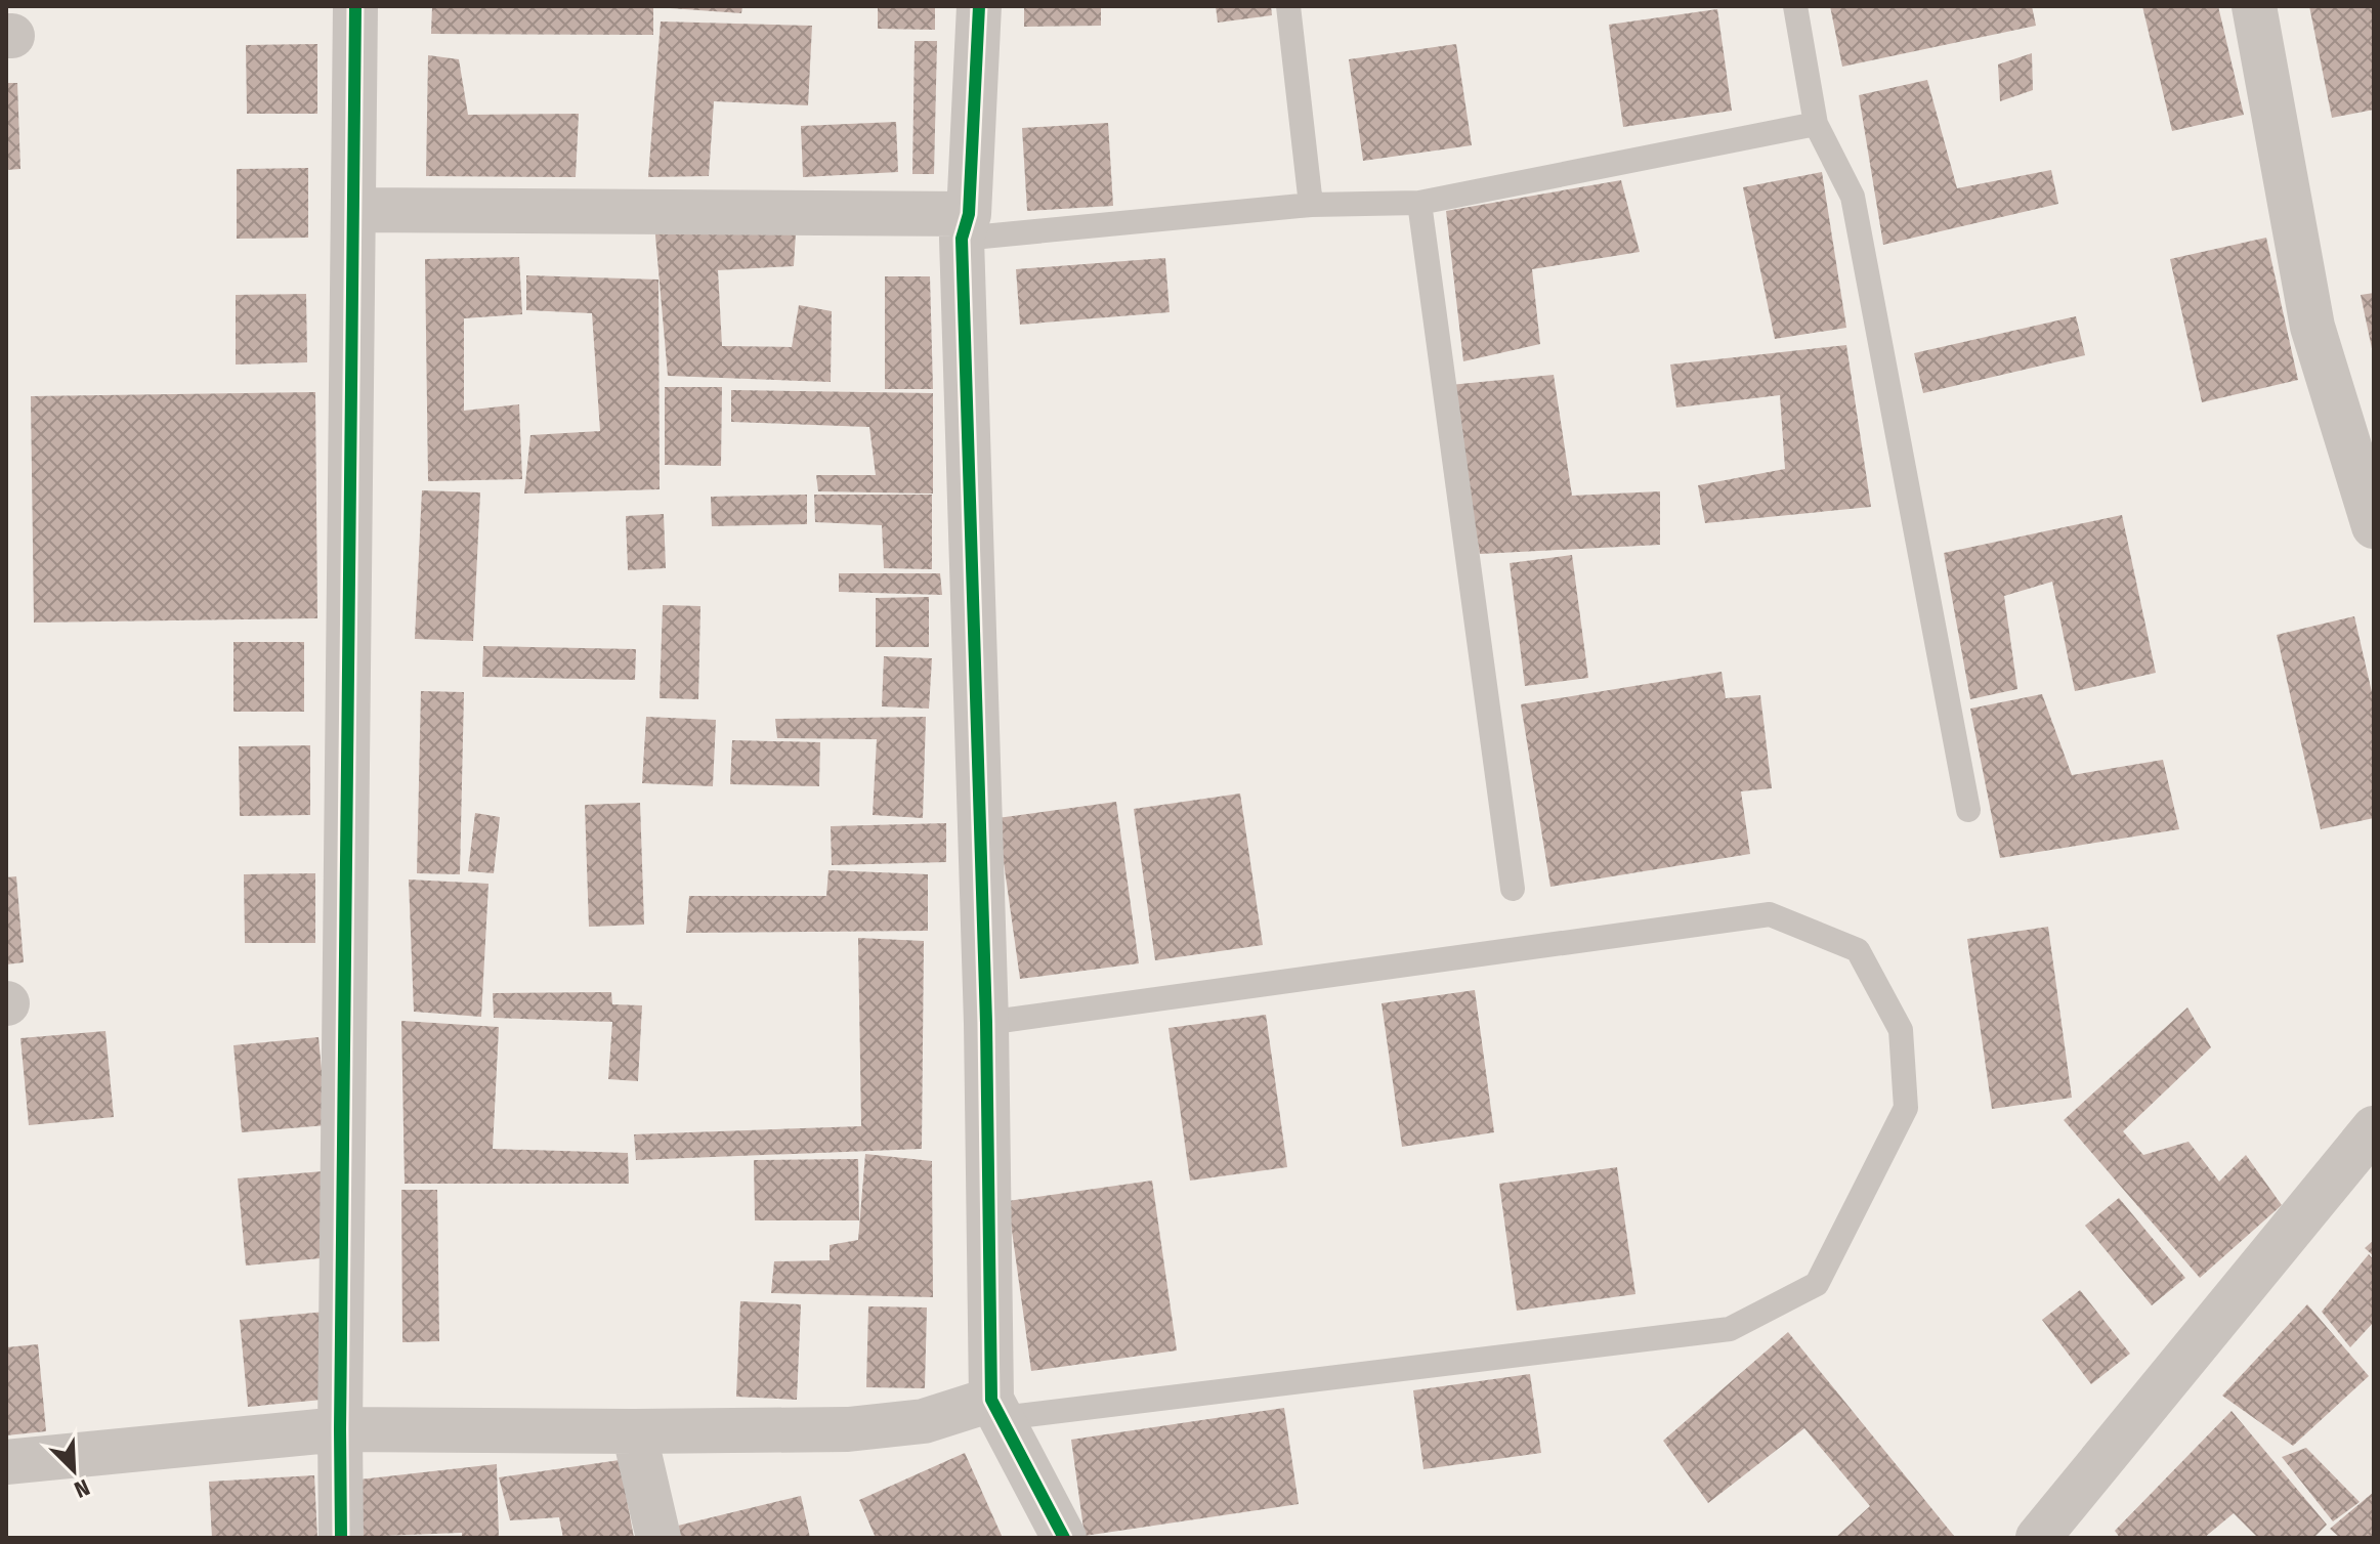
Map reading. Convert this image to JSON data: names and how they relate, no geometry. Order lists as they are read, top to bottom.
{
  "north": "bottom right"
}
